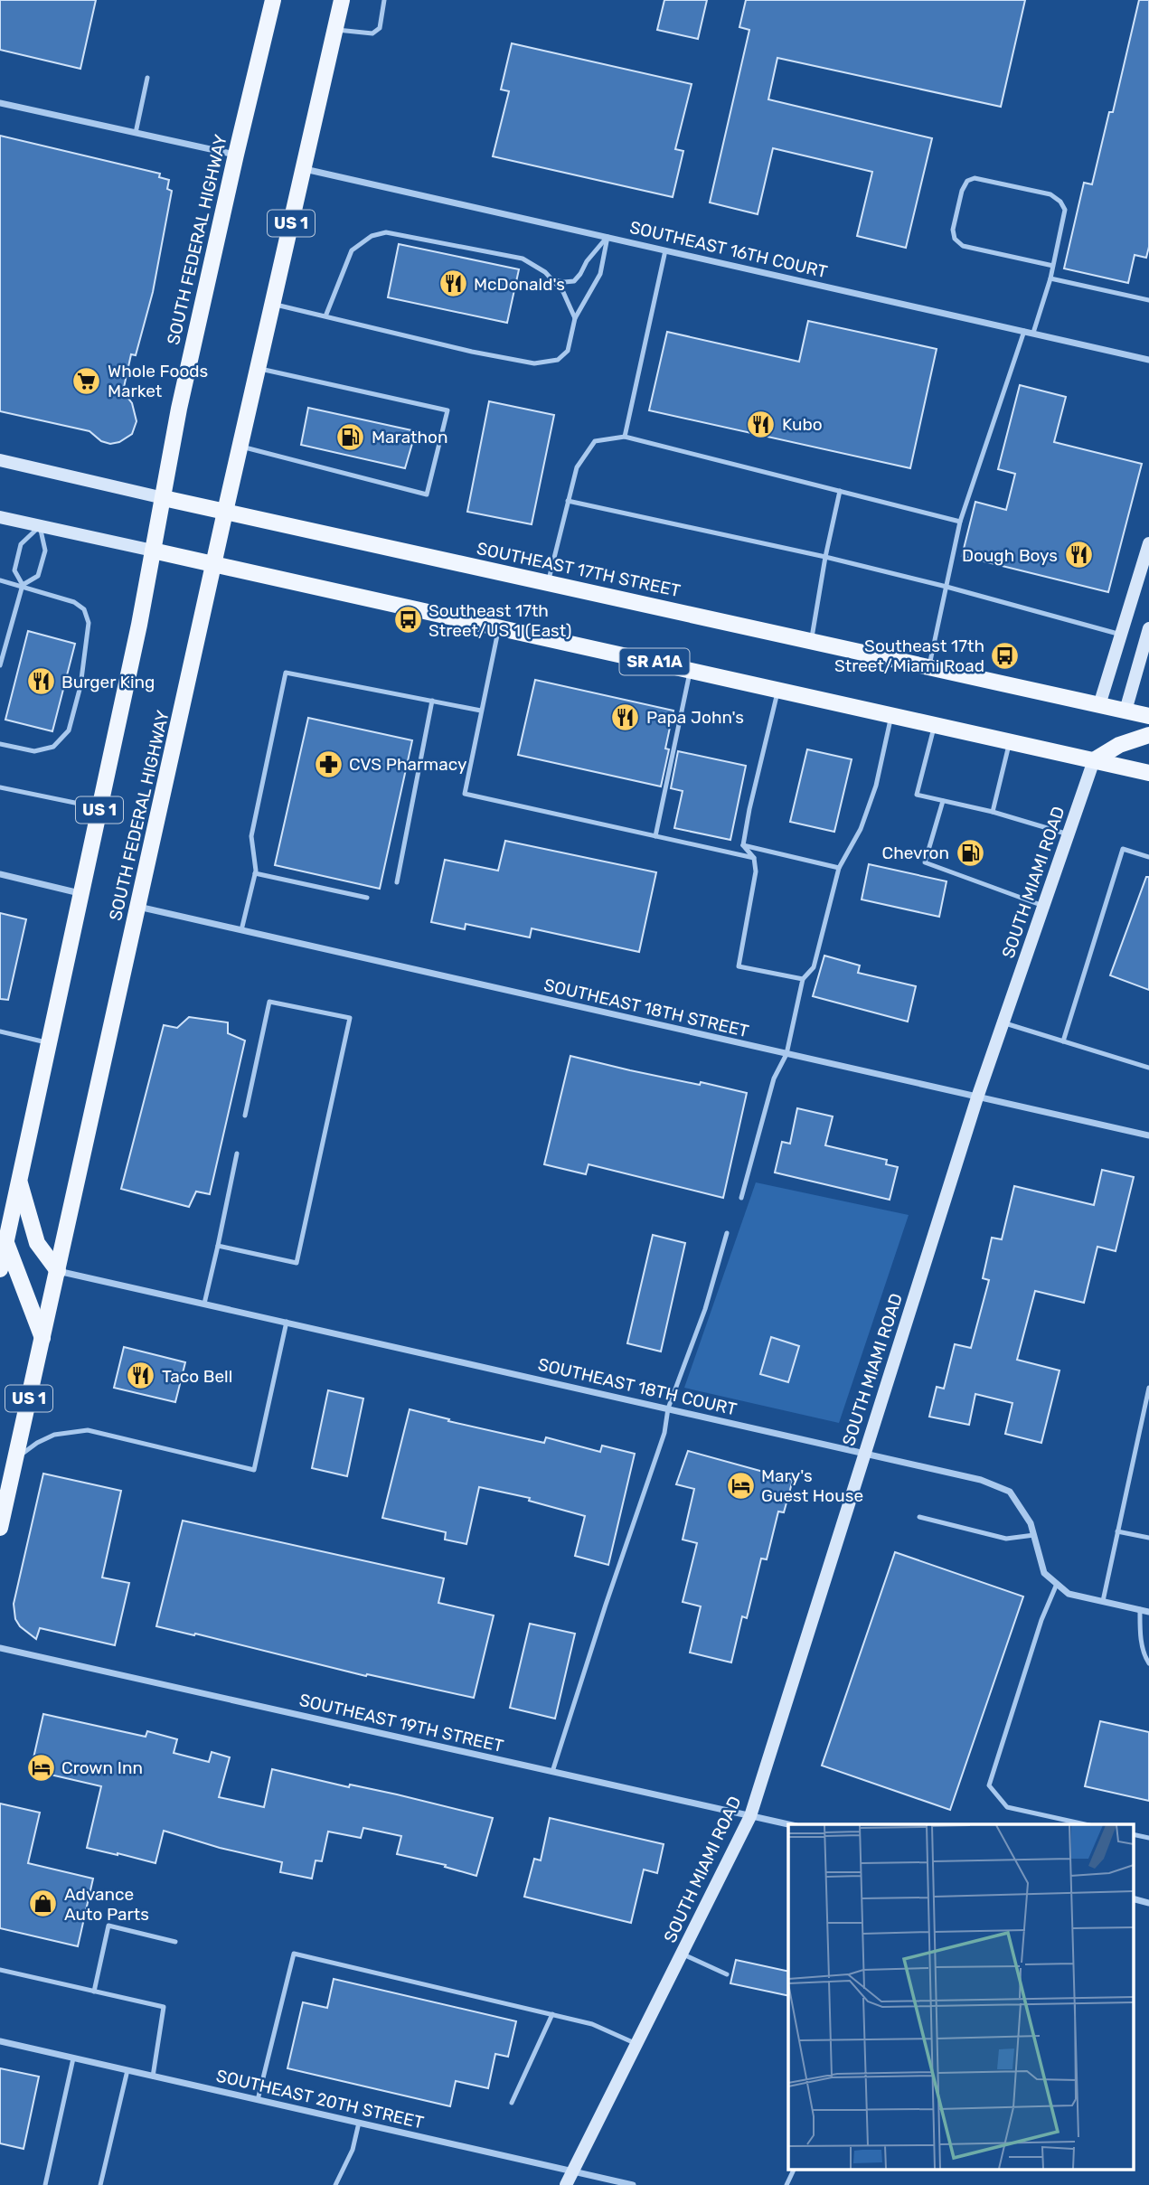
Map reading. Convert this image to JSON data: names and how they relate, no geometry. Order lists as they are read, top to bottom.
{
  "streets": {
    "main road": [
      "US 1",
      "SOUTH FEDERAL HIGHWAY",
      "SOUTHEAST 17TH STREET",
      "SR A1A"
    ],
    "street": [
      "SOUTHEAST 16TH COURT",
      "SOUTH MIAMI ROAD",
      "SOUTHEAST 18TH STREET",
      "SOUTHEAST 18TH COURT",
      "SOUTHEAST 19TH STREET",
      "SOUTHEAST 20TH STREET"
    ]
  },
  "crossings": [
    ["SOUTH FEDERAL HIGHWAY", "SOUTHEAST 16TH COURT"],
    ["SOUTH FEDERAL HIGHWAY", "SOUTHEAST 17TH STREET"],
    ["SOUTH FEDERAL HIGHWAY", "SR A1A"],
    ["SOUTH FEDERAL HIGHWAY", "SOUTHEAST 18TH STREET"],
    ["SOUTH FEDERAL HIGHWAY", "SOUTHEAST 18TH COURT"],
    ["SR A1A", "SOUTH MIAMI ROAD"],
    ["SOUTH MIAMI ROAD", "SOUTHEAST 18TH STREET"],
    ["SOUTH MIAMI ROAD", "SOUTHEAST 18TH COURT"],
    ["SOUTH MIAMI ROAD", "SOUTHEAST 19TH STREET"],
    ["SOUTH MIAMI ROAD", "SOUTHEAST 20TH STREET"]
  ],
  "places": {
    "restaurant": [
      "McDonald's",
      "Kubo",
      "Dough Boys",
      "Burger King",
      "Papa John's",
      "Taco Bell"
    ],
    "supermarket": ["Whole Foods Market"],
    "fuel station": ["Marathon", "Chevron"],
    "bus stop": ["Southeast 17th Street/US 1 (East)", "Southeast 17th Street/Miami Road"],
    "pharmacy": ["CVS Pharmacy"],
    "hotel": ["Mary's Guest House", "Crown Inn"],
    "shop": ["Advance Auto Parts"]
  }
}
